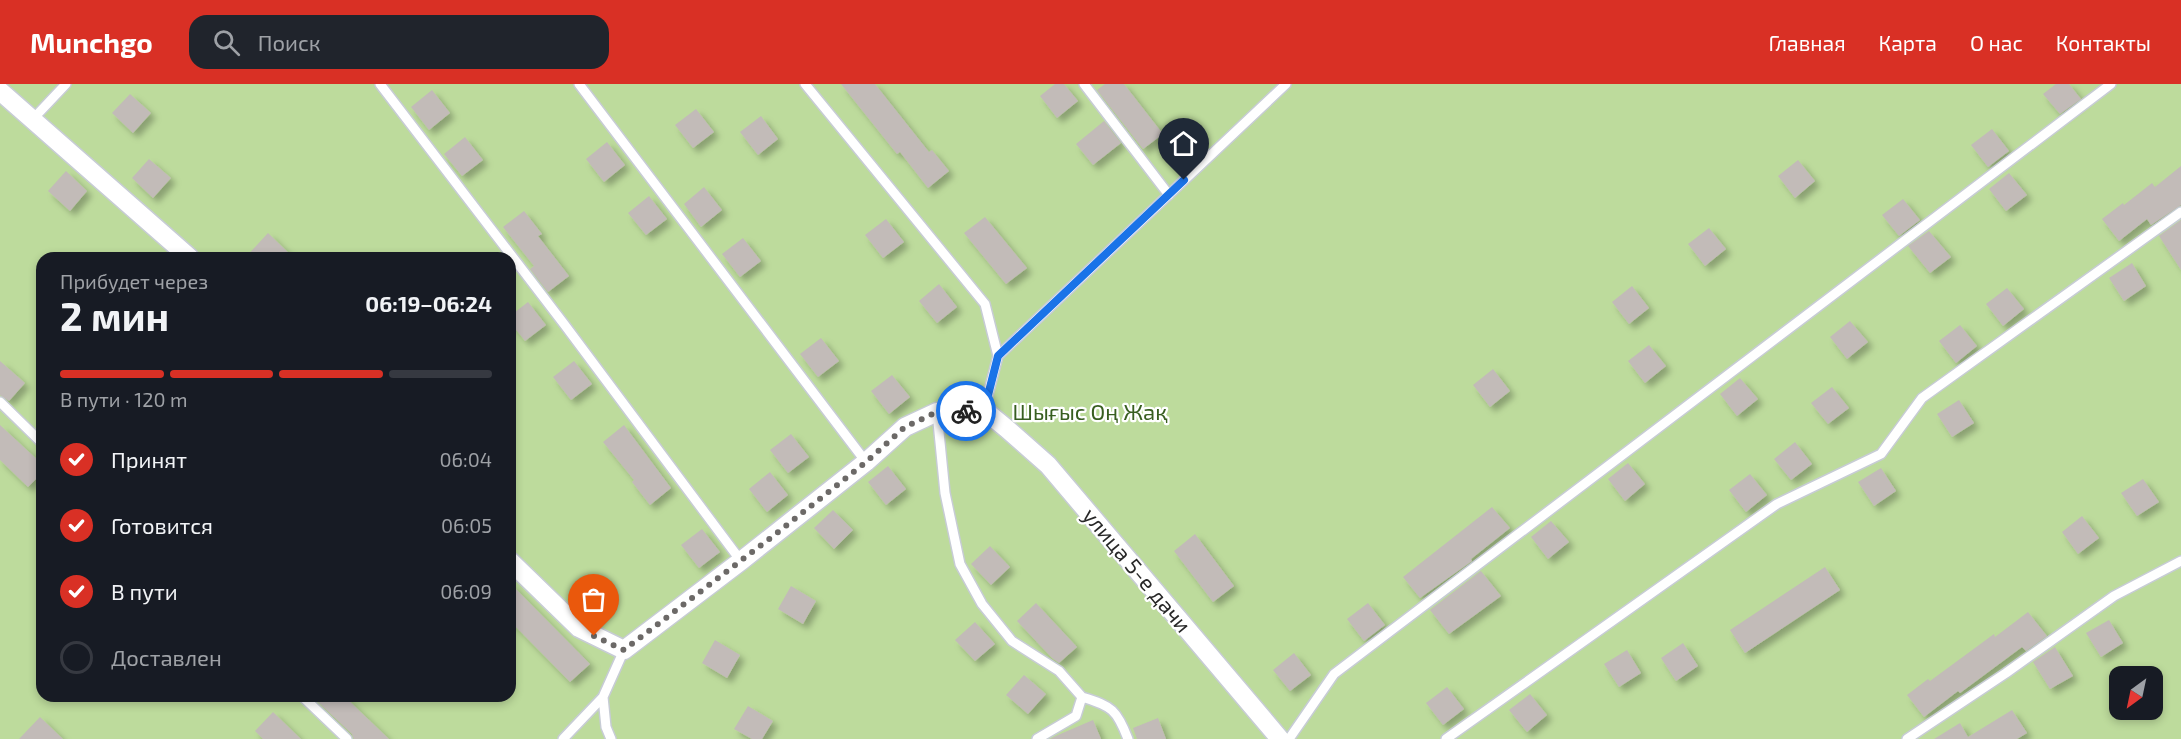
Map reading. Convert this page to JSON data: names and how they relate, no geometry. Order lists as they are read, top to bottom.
{
  "streets": {
    "street": ["улица 5-е дачи"]
  },
  "parks": ["Шығыс Оң Жақ"],
  "north": "bottom left",
  "page": {
    "header": "Munchgo",
    "search": "Поиск",
    "nav": [
      "Главная",
      "Карта",
      "О нас",
      "Контакты"
    ],
    "heading": ["2 мин", "Прибудет через", "06:19–06:24"],
    "bar": "В пути · 120 m",
    "list": [
      ["Принят", "06:04"],
      ["Готовится", "06:05"],
      ["В пути", "06:09"],
      "Доставлен"
    ]
  }
}
